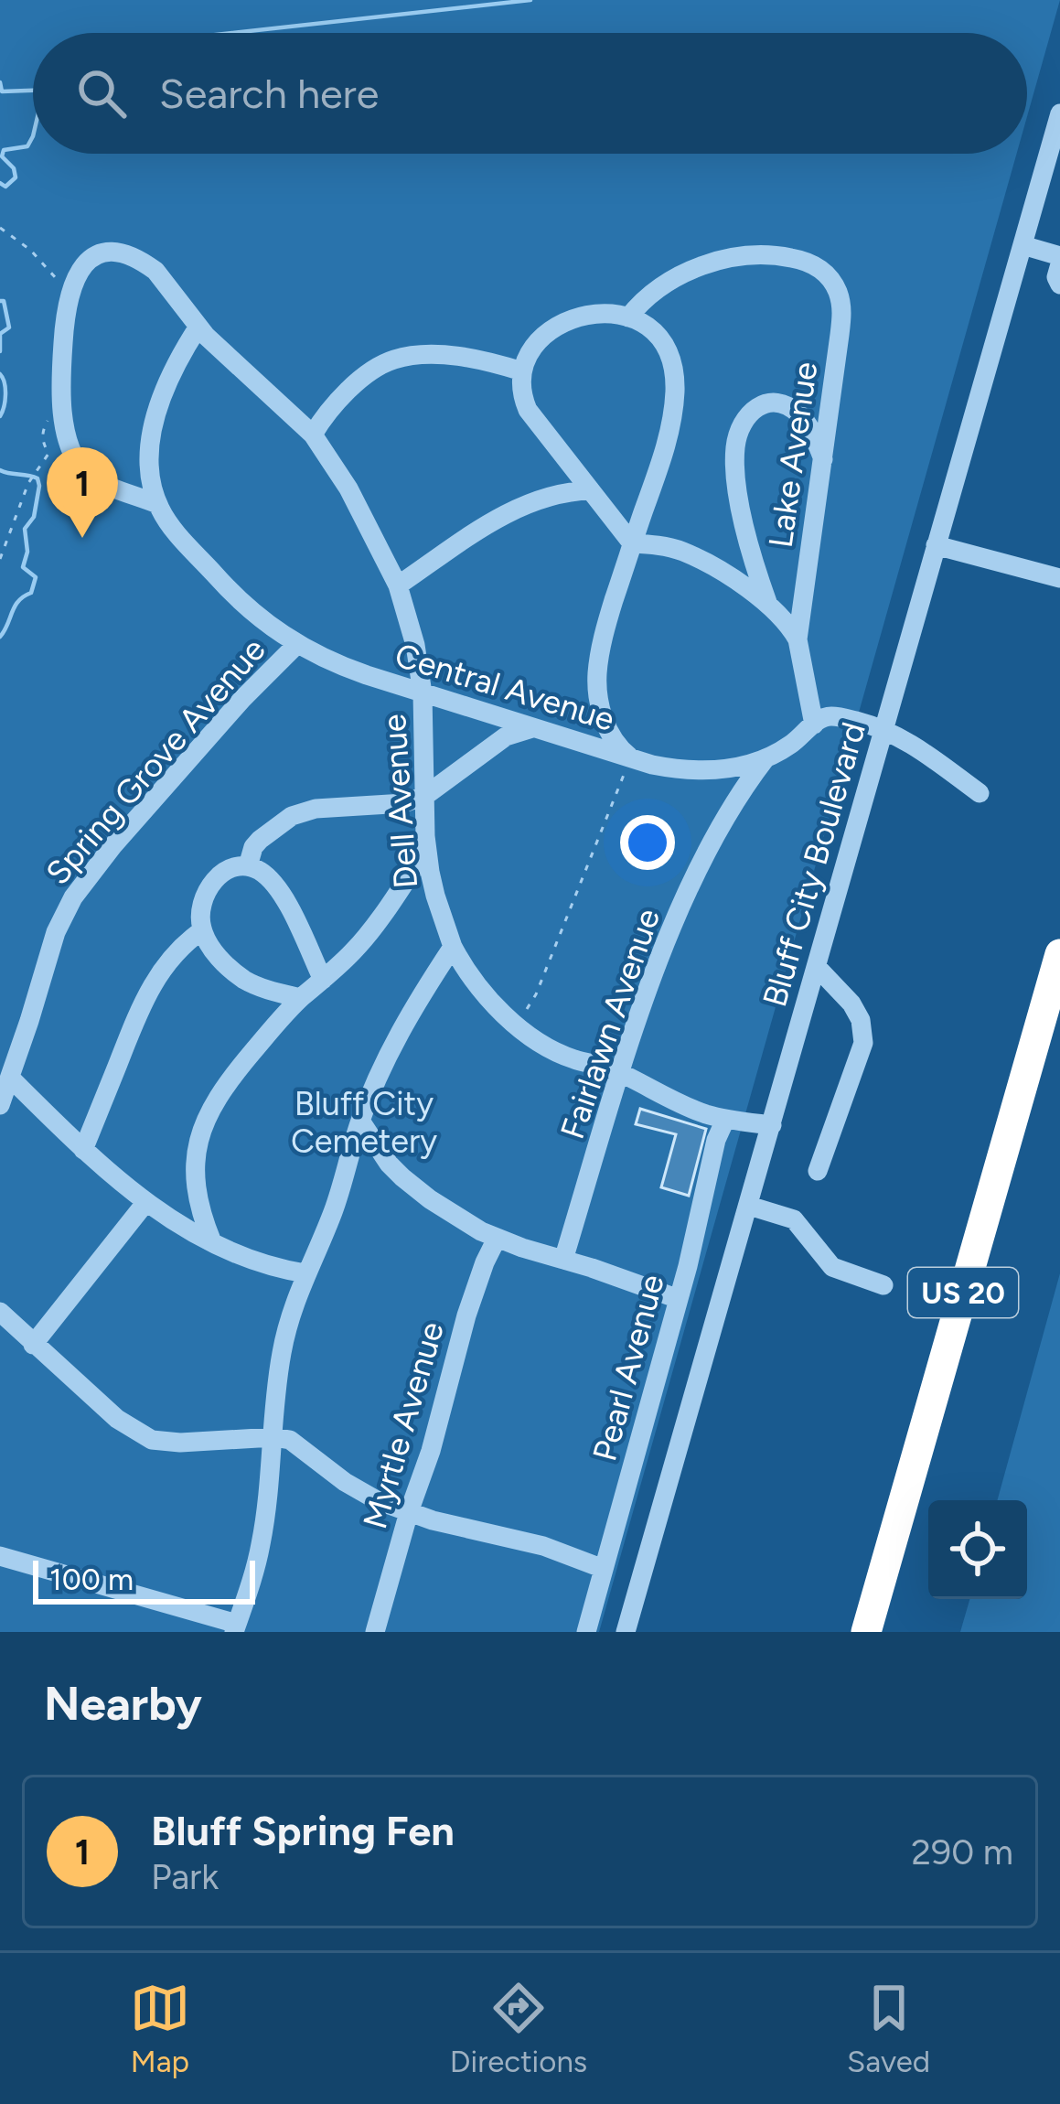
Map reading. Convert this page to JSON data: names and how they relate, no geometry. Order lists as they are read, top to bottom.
{
  "streets": {
    "highway": ["US 20"],
    "street": [
      "Lake Avenue",
      "Central Avenue",
      "Spring Grove Avenue",
      "Dell Avenue",
      "Bluff City Boulevard",
      "Fairlawn Avenue",
      "Pearl Avenue",
      "Myrtle Avenue"
    ]
  },
  "crossings": [
    ["Lake Avenue", "Central Avenue"],
    ["Lake Avenue", "Fairlawn Avenue"],
    ["Central Avenue", "Spring Grove Avenue"],
    ["Central Avenue", "Dell Avenue"],
    ["Central Avenue", "Fairlawn Avenue"],
    ["Dell Avenue", "Bluff City Boulevard"],
    ["Dell Avenue", "Fairlawn Avenue"],
    ["Dell Avenue", "Pearl Avenue"]
  ],
  "parks": ["Bluff City Cemetery"],
  "scale_bar": "100 m",
  "page": {
    "search": "Search here",
    "pins": "1",
    "scale": "100 m",
    "heading": "Nearby",
    "list": [
      {
        "mark": "1",
        "name": "Bluff Spring Fen",
        "note": "Park",
        "value": "290 m"
      }
    ],
    "nav": ["Map", "Directions", "Saved"]
  }
}
